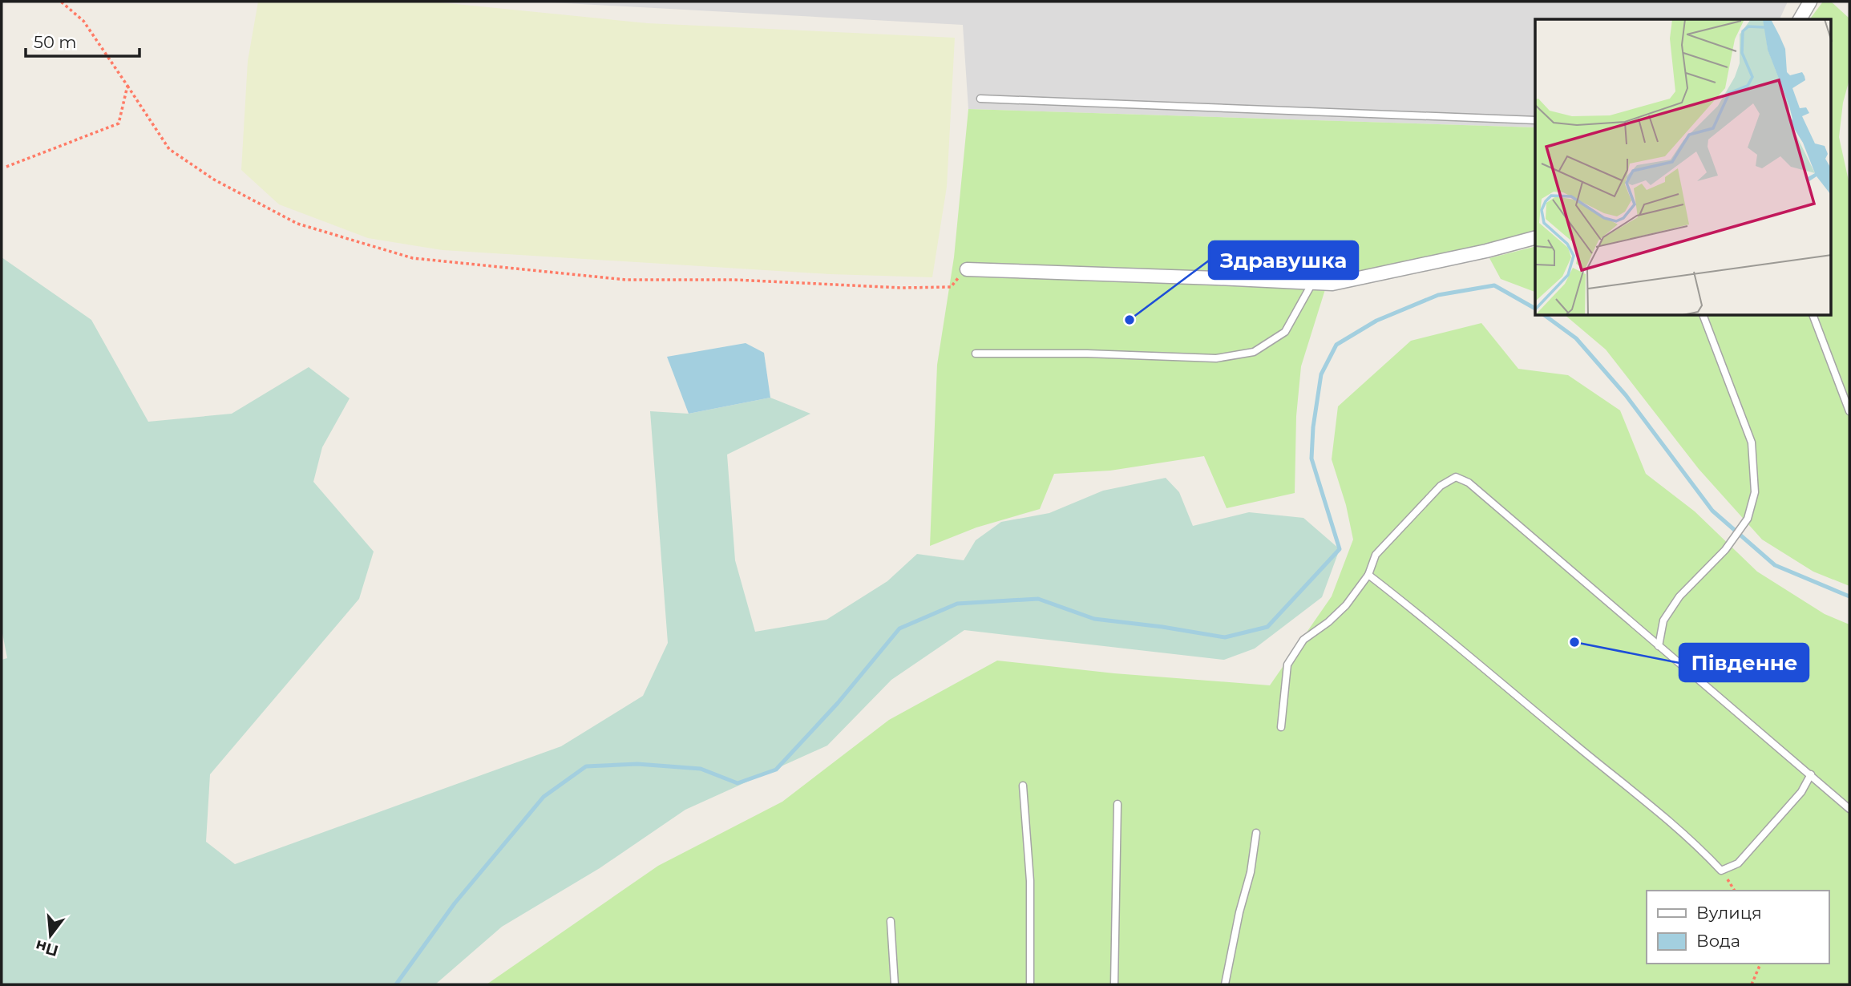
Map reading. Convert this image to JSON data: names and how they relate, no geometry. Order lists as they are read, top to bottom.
{
  "places": ["Здравушка", "Південне"],
  "legend": ["Вулиця", "Вода"],
  "scale_bar": "50 m",
  "north": "bottom"
}
